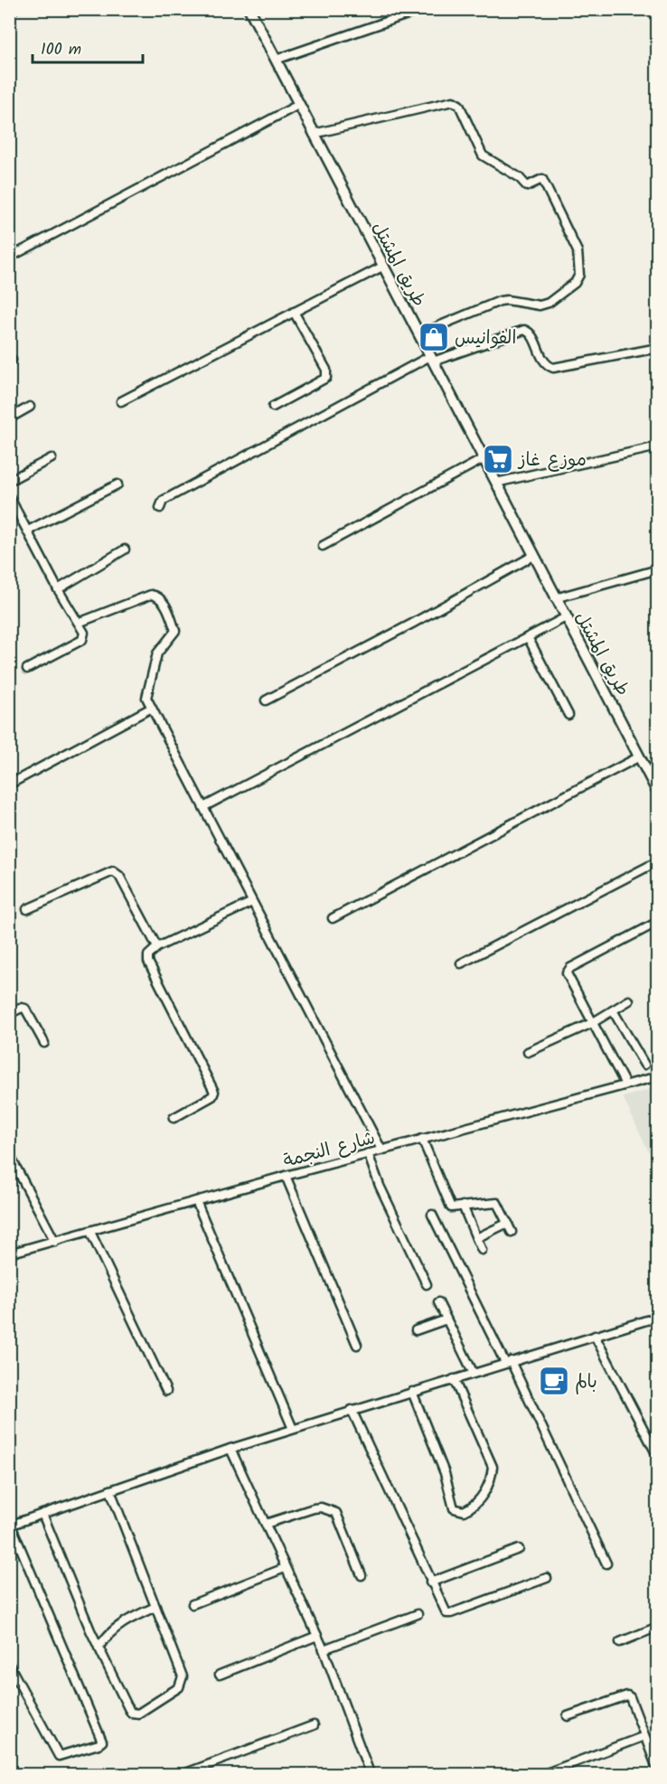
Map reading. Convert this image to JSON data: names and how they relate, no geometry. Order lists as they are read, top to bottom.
{
  "streets": {
    "main road": ["طريق المشتل"],
    "street": ["شارع النجمة"]
  },
  "places": {
    "shop": ["الفوانيس"],
    "supermarket": ["موزع غاز"],
    "cafe": ["بالم"]
  },
  "scale_bar": "100 m"
}
